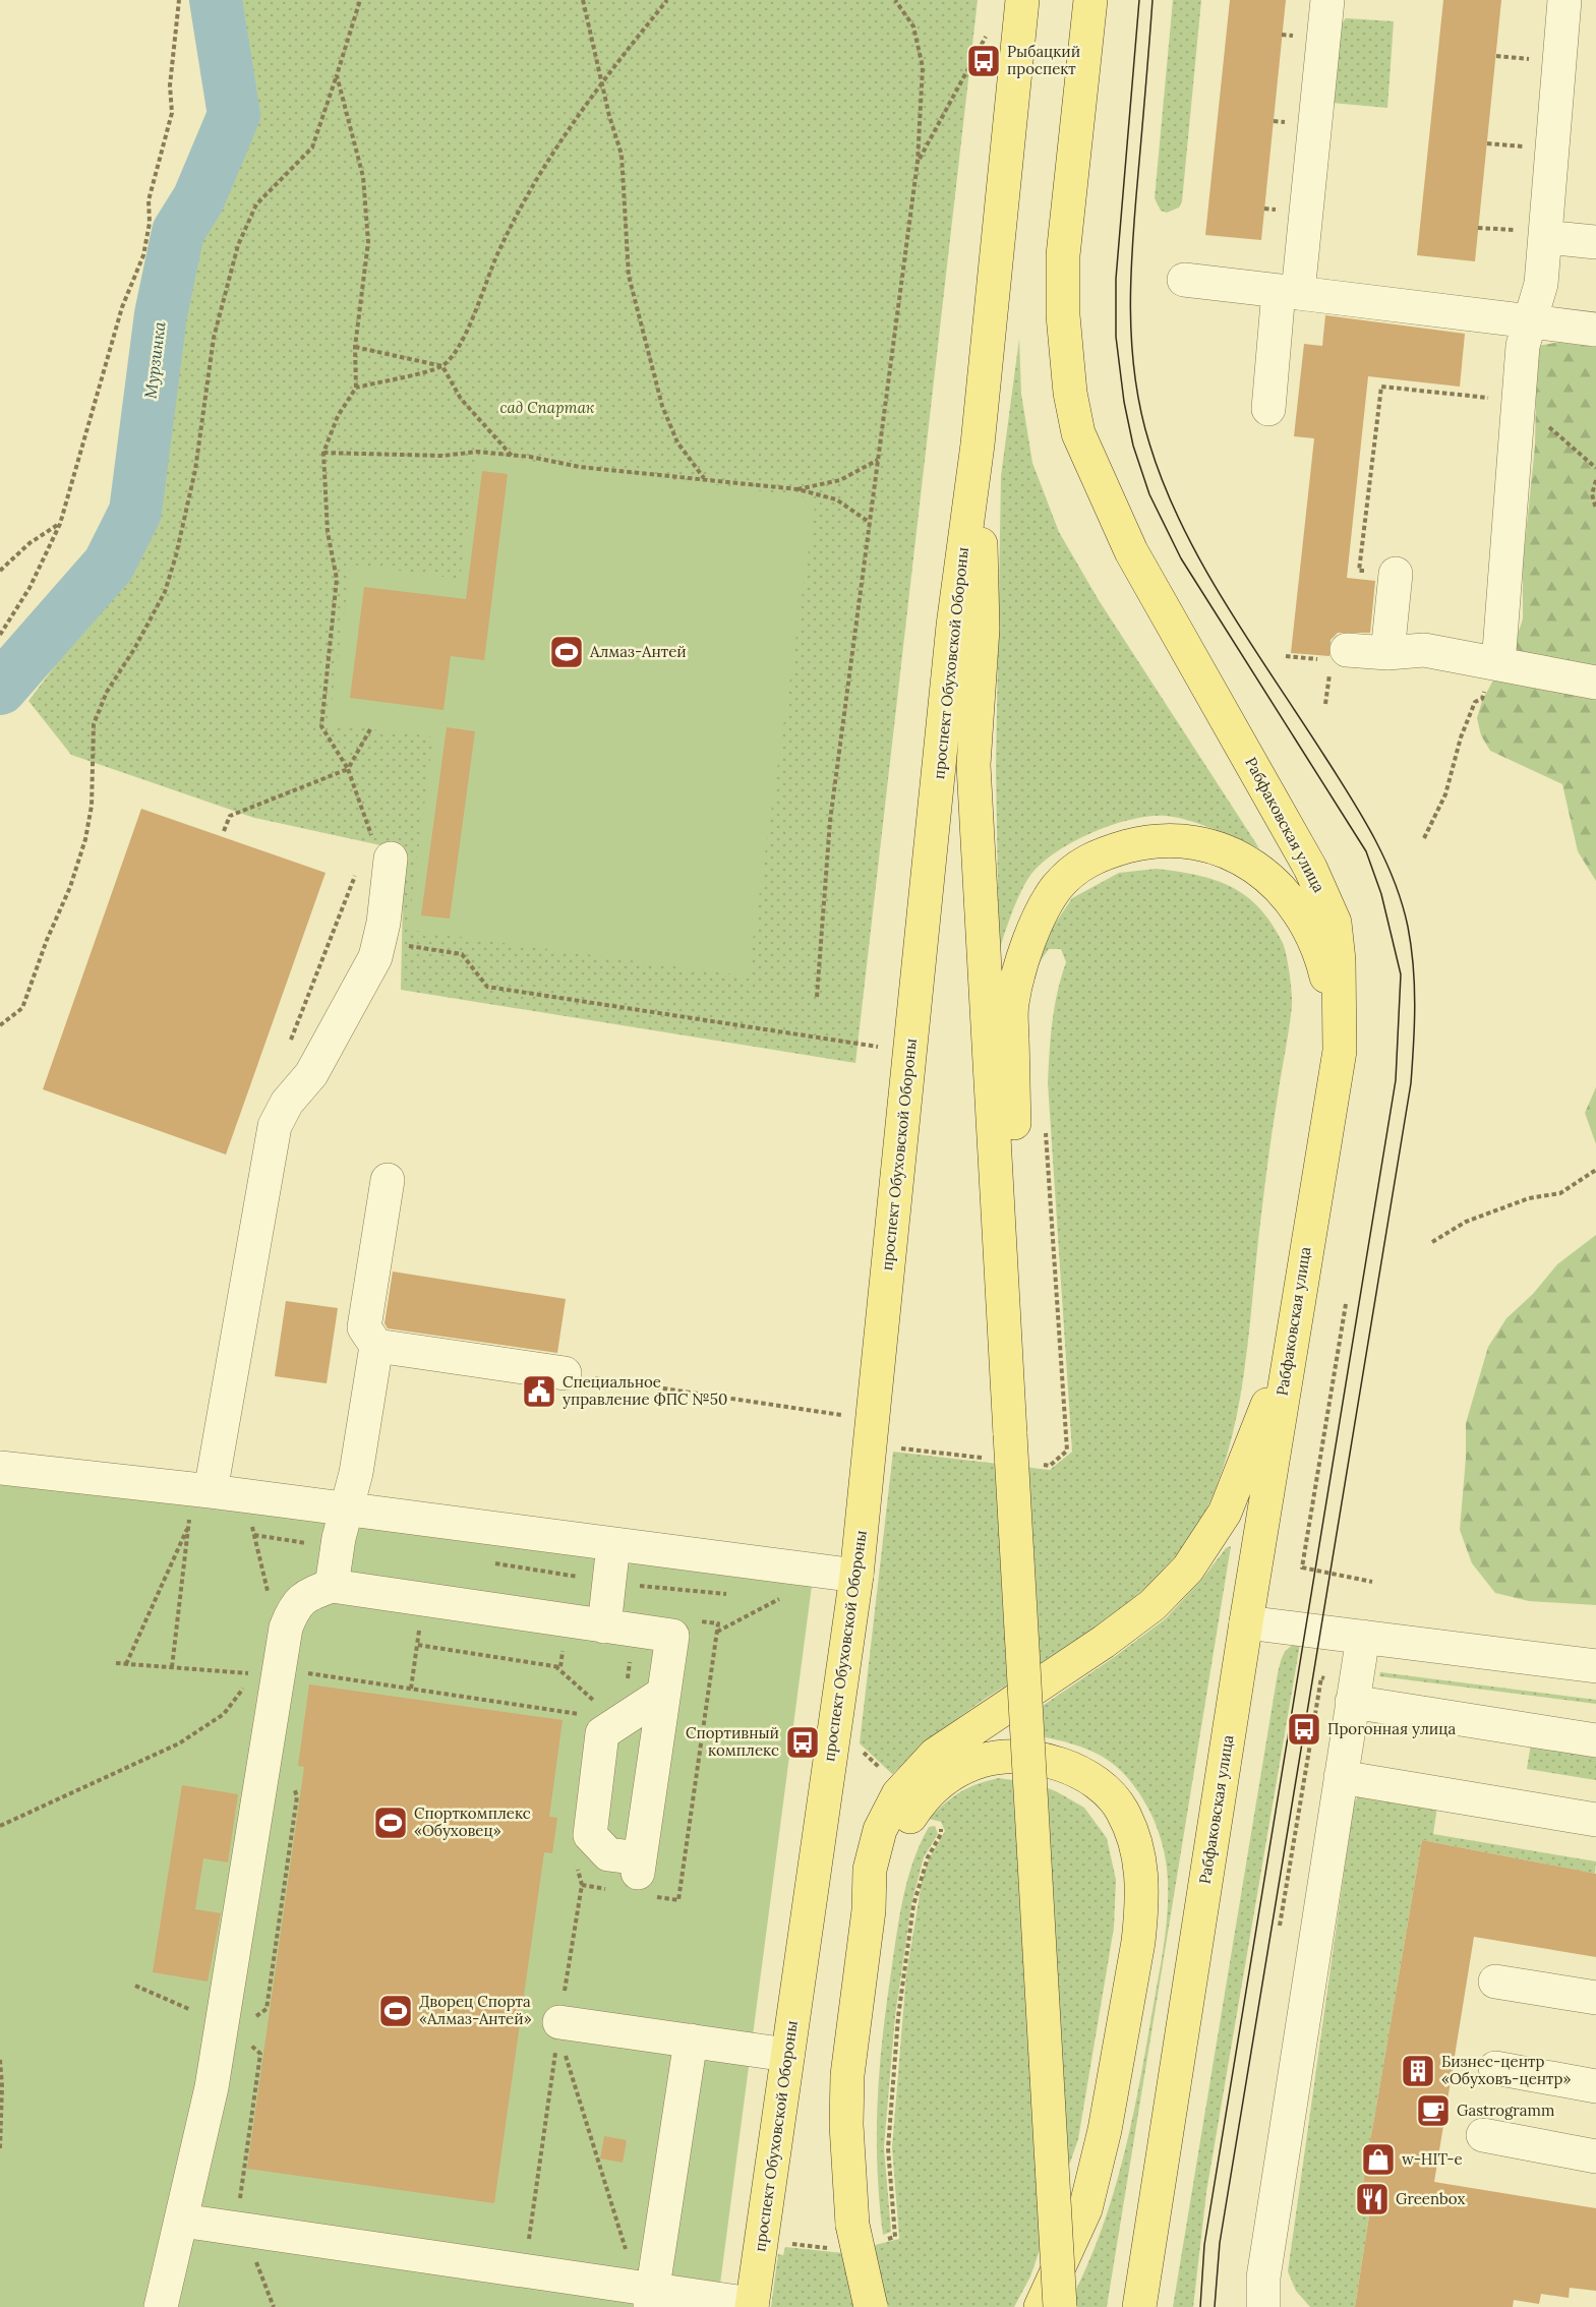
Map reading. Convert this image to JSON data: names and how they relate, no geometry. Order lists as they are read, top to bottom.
{
  "streets": {
    "main road": ["проспект Обуховской Обороны", "Рабфаковская улица"]
  },
  "water": ["Мурзинка"],
  "parks": ["сад Спартак"],
  "places": {
    "bus stop": ["Рыбацкий проспект", "Прогонная улица", "Спортивный комплекс"],
    "sports": ["Алмаз-Антей", "Спорткомплекс «Обуховец»", "Дворец Спорта «Алмаз-Антей»"],
    "public building": ["Специальное управление ФПС №50"],
    "building": ["Бизнес-центр «Обуховъ-центр»"],
    "cafe": ["Gastrogramm"],
    "shop": ["w-HIT-e"],
    "restaurant": ["Greenbox"]
  }
}
